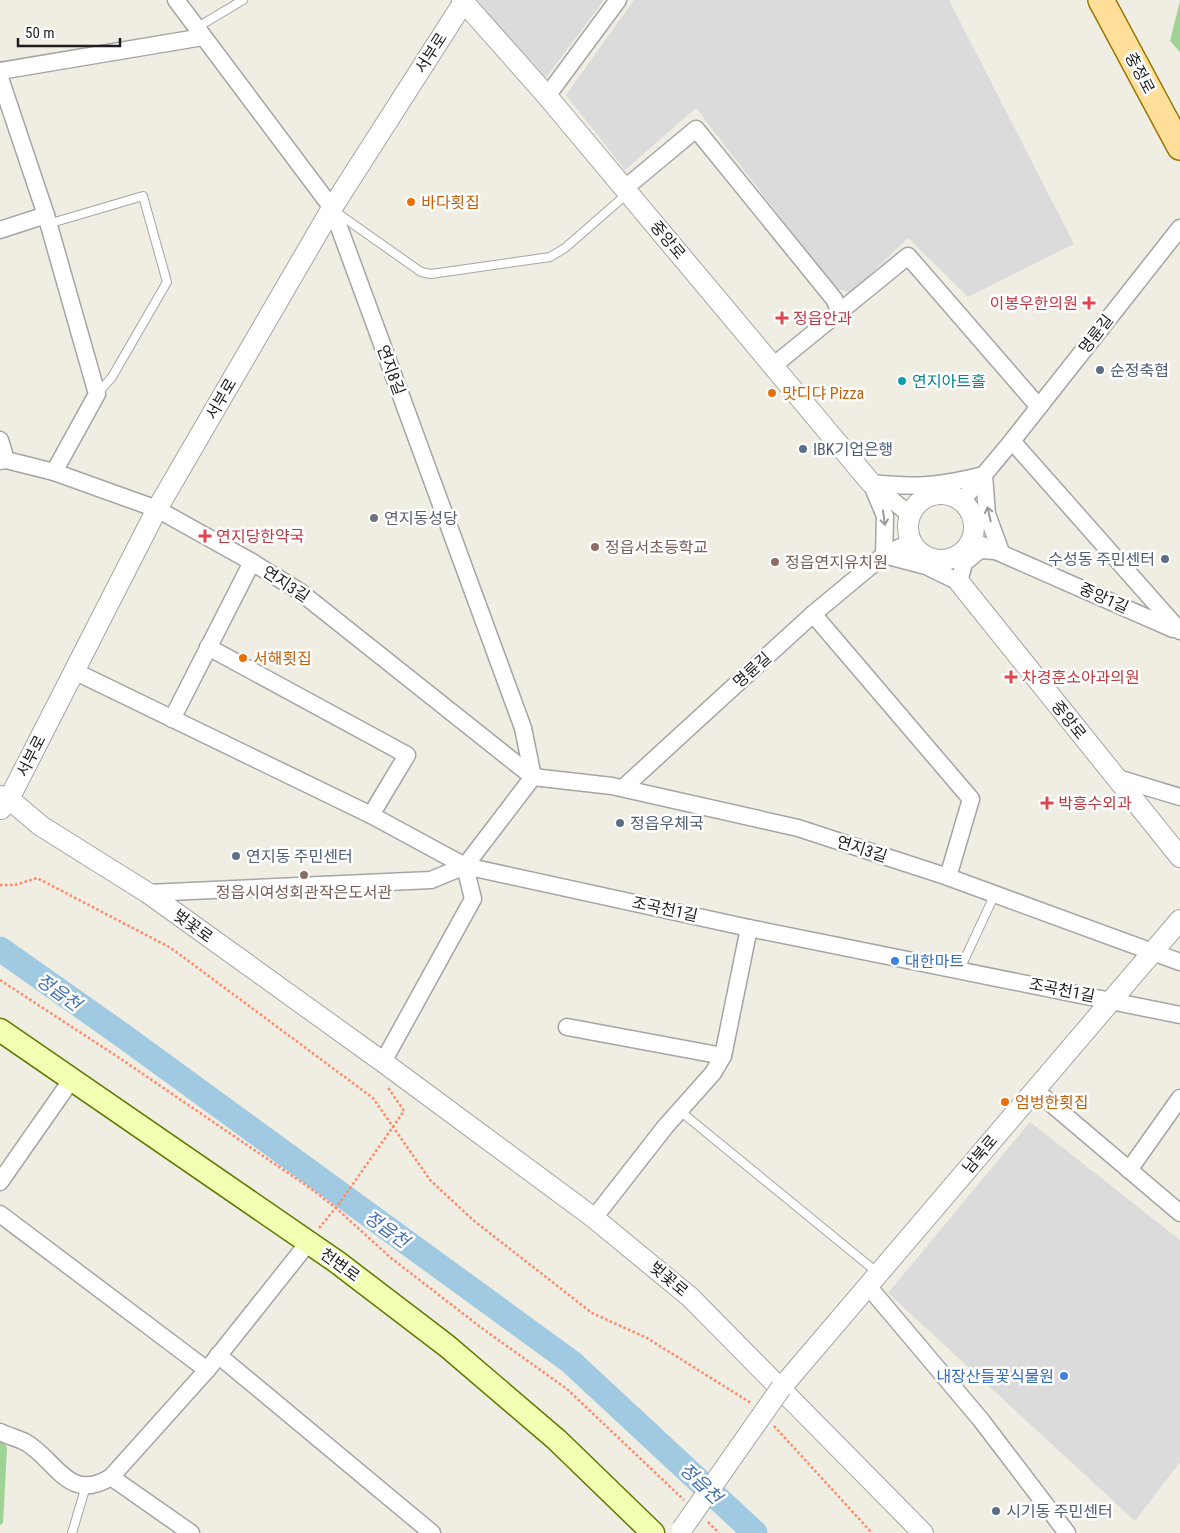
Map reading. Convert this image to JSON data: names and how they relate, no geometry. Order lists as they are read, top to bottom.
{
  "streets": {
    "main road": ["충정로", "천변로"],
    "street": [
      "서부로",
      "중앙로",
      "명륜길",
      "연지8길",
      "연지3길",
      "중앙1길",
      "조곡천1길",
      "벚꽃로",
      "남북로"
    ]
  },
  "crossings": [
    ["서부로", "중앙로"],
    ["서부로", "연지8길"],
    ["서부로", "연지3길"],
    ["서부로", "조곡천1길"],
    ["서부로", "벚꽃로"],
    ["명륜길", "연지3길"],
    ["명륜길", "중앙1길"],
    ["연지8길", "연지3길"],
    ["연지3길", "남북로"],
    ["조곡천1길", "남북로"],
    ["벚꽃로", "남북로"]
  ],
  "water": ["정읍천"],
  "places": {
    "other": [
      "바다횟집",
      "순정축협",
      "연지아트홀",
      "맛디댜 Pizza",
      "IBK기업은행",
      "연지동성당",
      "정읍서초등학교",
      "수성동 주민센터",
      "정읍연지유치원",
      "서해횟집",
      "정읍우체국",
      "연지동 주민센터",
      "정읍시여성회관작은도서관",
      "대한마트",
      "엄벙한횟집",
      "내장산들꽃식물원",
      "시기동 주민센터"
    ],
    "health": [
      "이봉우한의원",
      "정읍안과",
      "연지당한약국",
      "차경훈소아과의원",
      "박흥수외과"
    ]
  },
  "scale_bar": "50 m"
}
